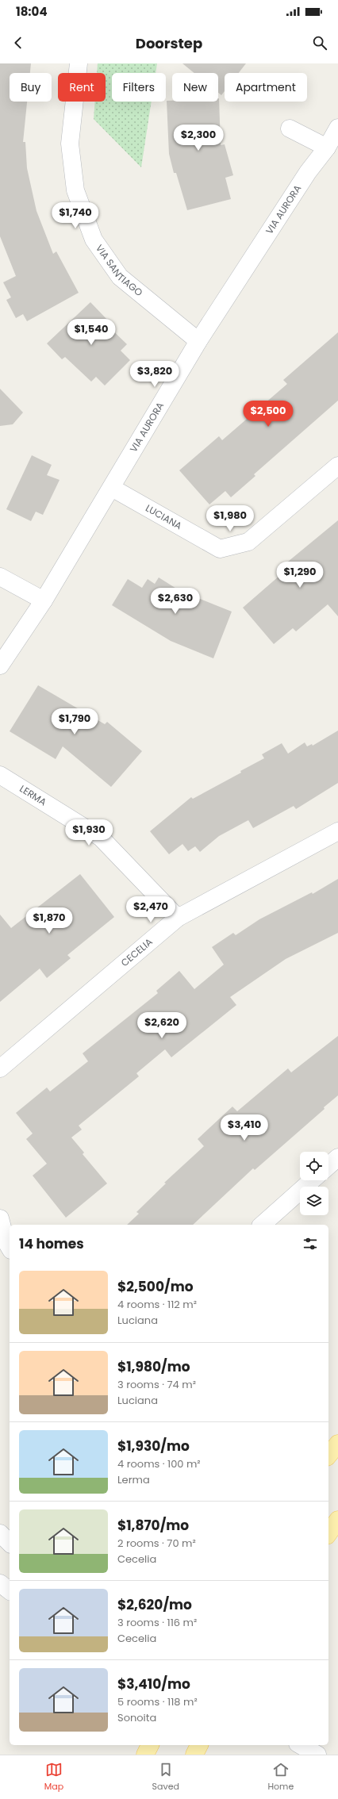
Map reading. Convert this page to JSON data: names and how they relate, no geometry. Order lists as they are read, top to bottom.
{
  "streets": {
    "street": [
      "VIA AURORA",
      "VIA SANTIAGO",
      "LUCIANA",
      "LERMA",
      "CECELIA"
    ]
  },
  "crossings": [
    ["VIA AURORA", "VIA SANTIAGO"],
    ["VIA AURORA", "LUCIANA"],
    ["LERMA", "CECELIA"]
  ],
  "page": {
    "status": "18:04",
    "header": "Doorstep",
    "chip": [
      "Buy",
      "Rent",
      "Filters",
      "New",
      "Apartment"
    ],
    "price": [
      "$2,300",
      "$1,740",
      "$1,540",
      "$3,820",
      "$2,500",
      "$1,980",
      "$1,290",
      "$2,630",
      "$1,790",
      "$1,930",
      "$2,470",
      "$1,870",
      "$2,620",
      "$3,410"
    ],
    "heading": "14 homes",
    "list": [
      {
        "name": "$2,500/mo",
        "note": "4 rooms · 112 m² · Luciana"
      },
      {
        "name": "$1,980/mo",
        "note": "3 rooms · 74 m² · Luciana"
      },
      {
        "name": "$1,930/mo",
        "note": "4 rooms · 100 m² · Lerma"
      },
      {
        "name": "$1,870/mo",
        "note": "2 rooms · 70 m² · Cecelia"
      },
      {
        "name": "$2,620/mo",
        "note": "3 rooms · 116 m² · Cecelia"
      },
      {
        "name": "$3,410/mo",
        "note": "5 rooms · 118 m² · Sonoita"
      }
    ],
    "tabs": ["Map", "Saved", "Home"]
  }
}
